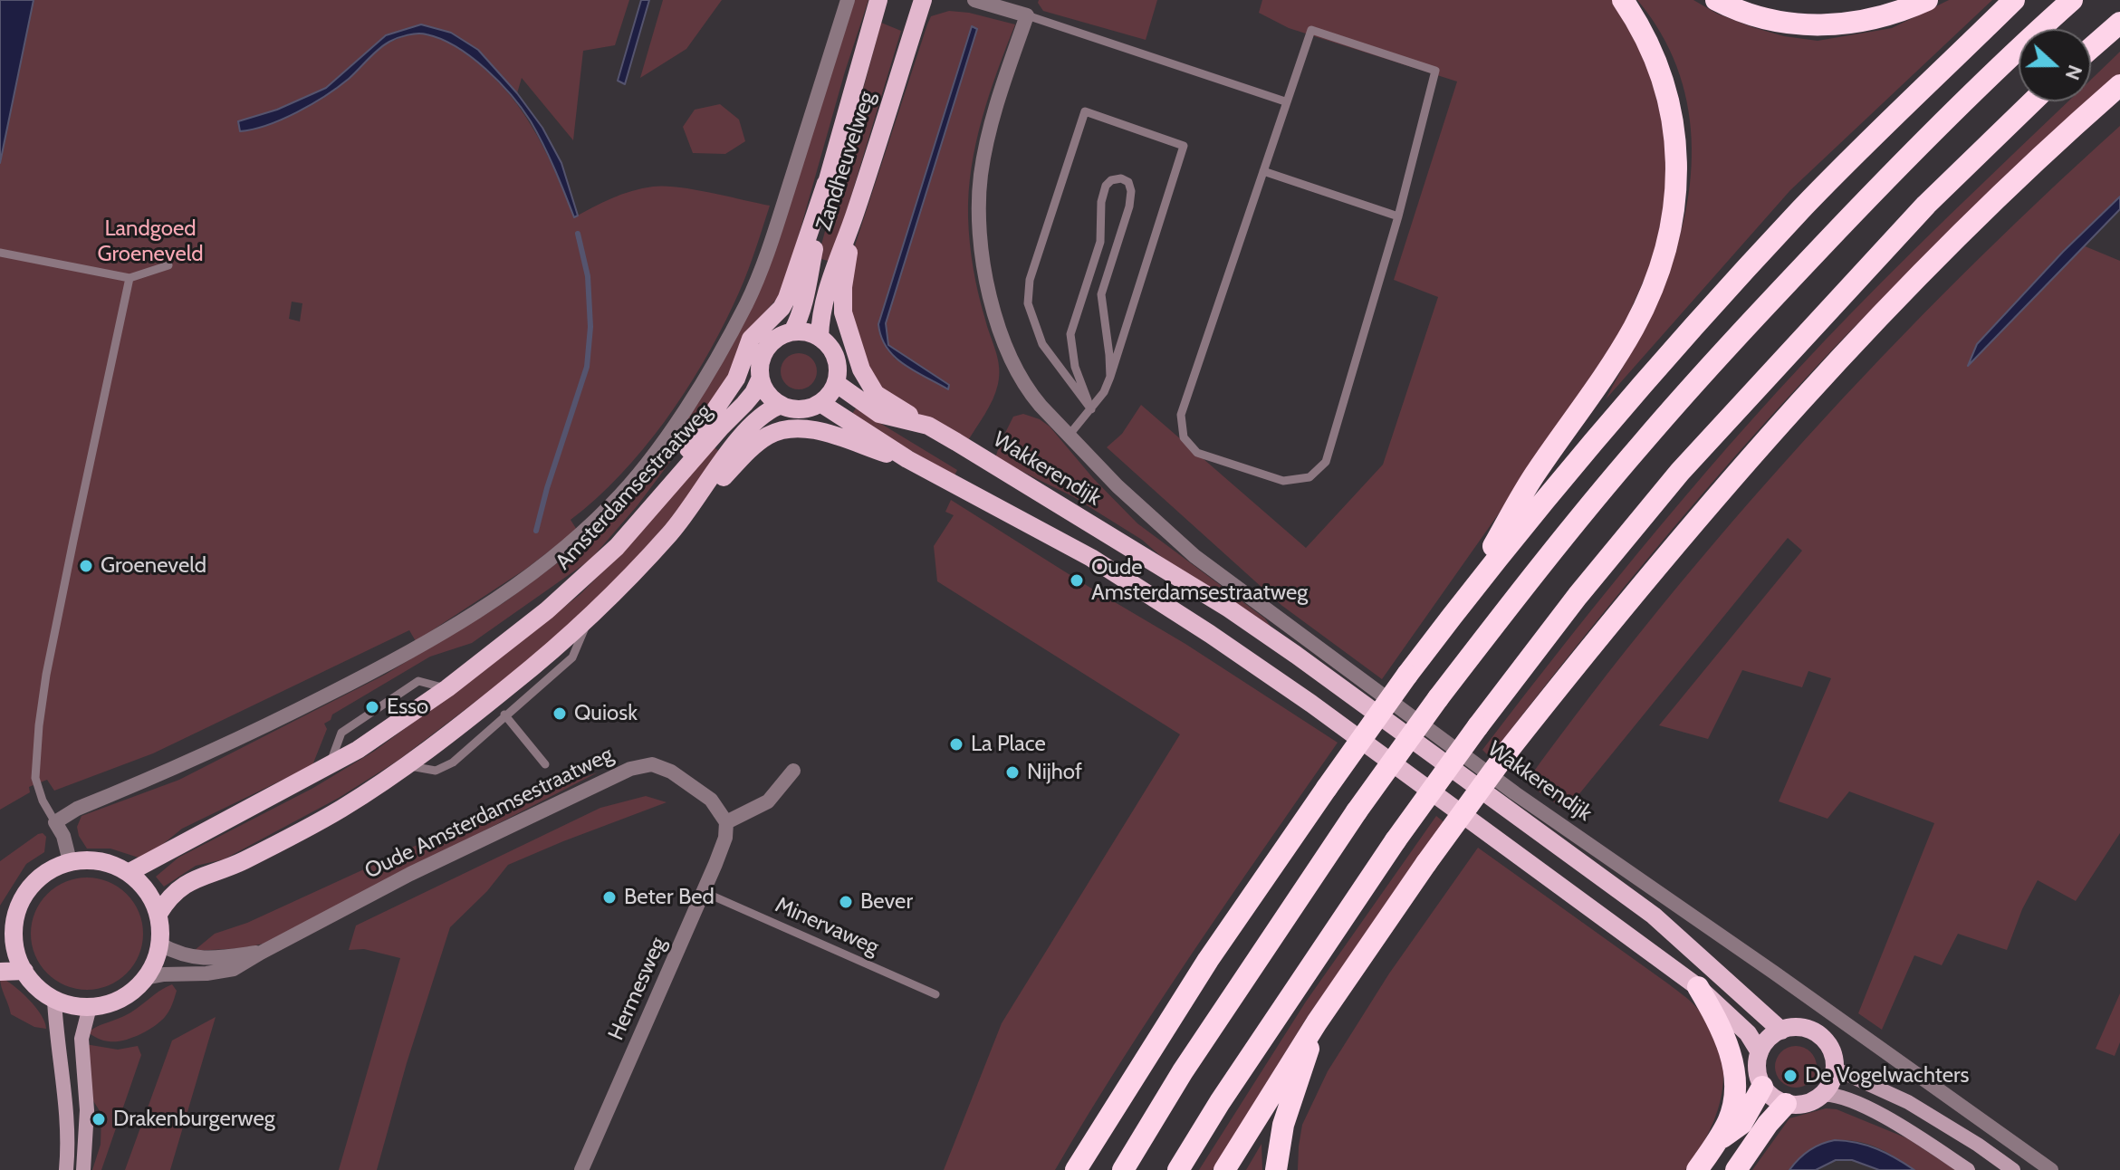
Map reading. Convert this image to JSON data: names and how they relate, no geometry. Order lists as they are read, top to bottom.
{
  "streets": {
    "main road": ["Zandheuvelweg", "Wakkerendijk", "Amsterdamsestraatweg"],
    "street": ["Oude Amsterdamsestraatweg", "Hermesweg"],
    "lane": ["Minervaweg"]
  },
  "crossings": [
    ["Zandheuvelweg", "Wakkerendijk"],
    ["Zandheuvelweg", "Amsterdamsestraatweg"],
    ["Wakkerendijk", "Amsterdamsestraatweg"],
    ["Amsterdamsestraatweg", "Oude Amsterdamsestraatweg"],
    ["Oude Amsterdamsestraatweg", "Hermesweg"],
    ["Minervaweg", "Hermesweg"]
  ],
  "parks": ["Landgoed Groeneveld"],
  "places": [
    "Groeneveld",
    "Oude Amsterdamsestraatweg",
    "Esso",
    "Quiosk",
    "La Place",
    "Nijhof",
    "Beter Bed",
    "Bever",
    "De Vogelwachters",
    "Drakenburgerweg"
  ],
  "north": "right"
}
